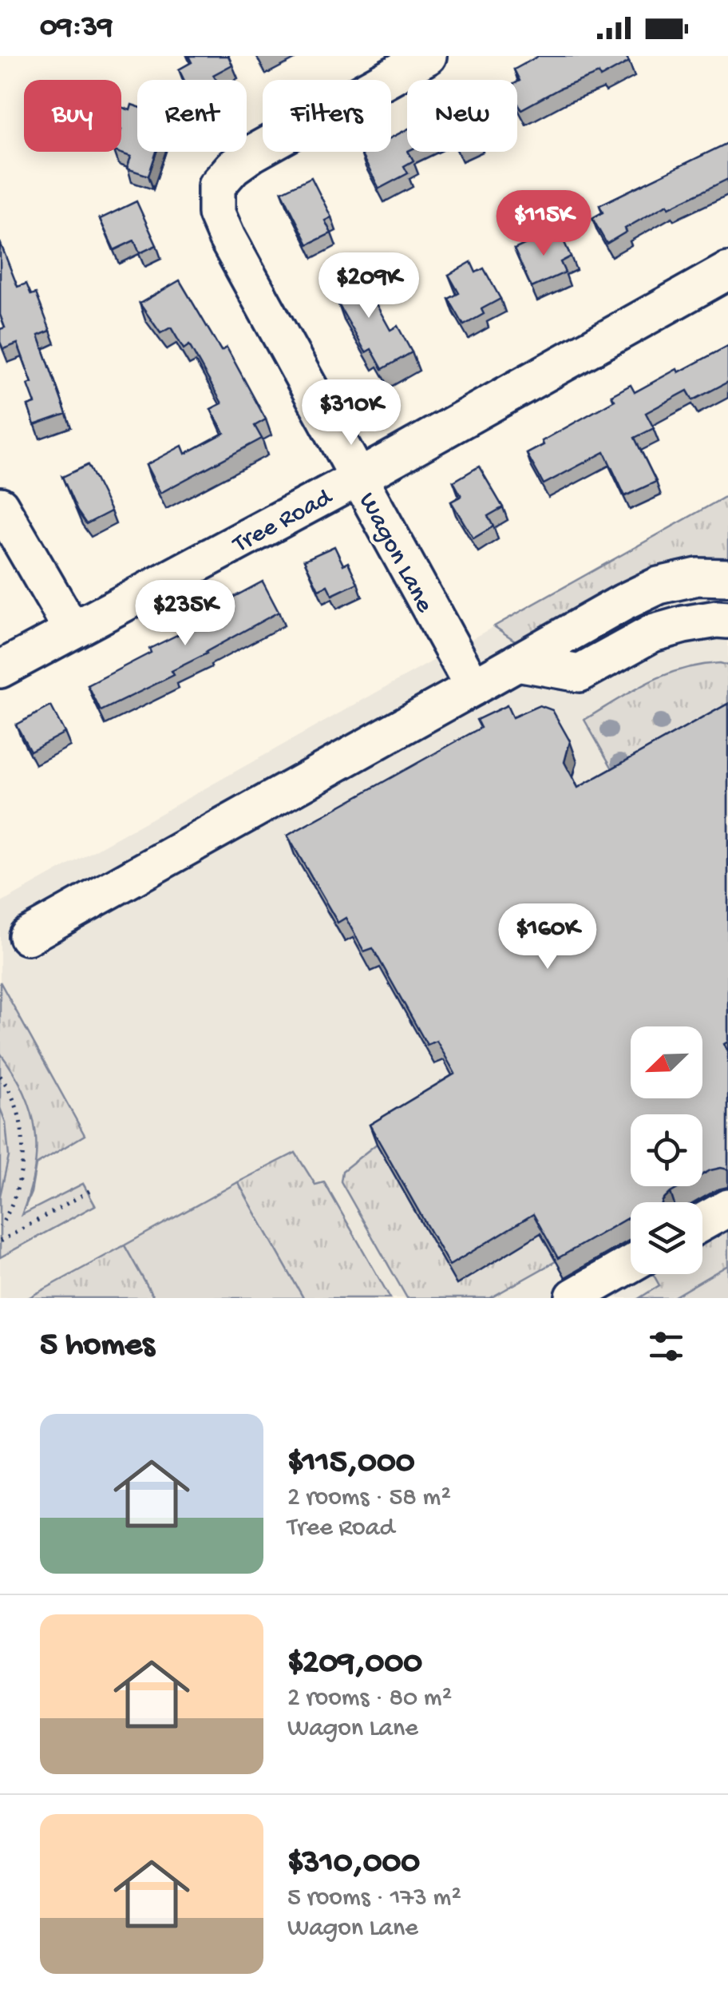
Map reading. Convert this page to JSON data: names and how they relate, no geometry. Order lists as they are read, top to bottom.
{
  "streets": {
    "street": ["Tree Road", "Wagon Lane"]
  },
  "crossings": [
    ["Tree Road", "Wagon Lane"]
  ],
  "north": "bottom left",
  "page": {
    "status": "09:39",
    "chip": [
      "Buy",
      "Rent",
      "Filters",
      "New"
    ],
    "price": [
      "$115K",
      "$209K",
      "$310K",
      "$235K",
      "$160K"
    ],
    "heading": "5 homes",
    "list": [
      {
        "name": "$115,000",
        "note": "2 rooms · 58 m² · Tree Road"
      },
      {
        "name": "$209,000",
        "note": "2 rooms · 80 m² · Wagon Lane"
      },
      {
        "name": "$310,000",
        "note": "5 rooms · 173 m² · Wagon Lane"
      }
    ]
  }
}
